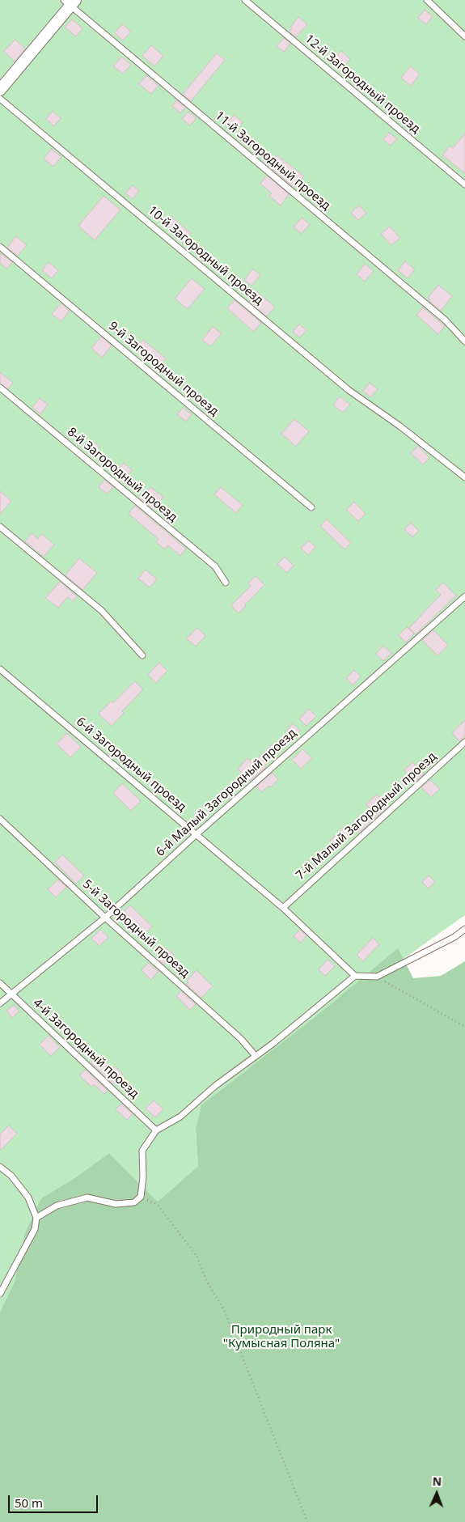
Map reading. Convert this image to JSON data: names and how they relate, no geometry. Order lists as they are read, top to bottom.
{
  "streets": {
    "lane": [
      "12-й Загородный проезд",
      "11-й Загородный проезд",
      "10-й Загородный проезд",
      "9-й Загородный проезд",
      "8-й Загородный проезд",
      "6-й Загородный проезд",
      "6-й Малый Загородный проезд",
      "7-й Малый Загородный проезд",
      "5-й Загородный проезд",
      "4-й Загородный проезд"
    ]
  },
  "crossings": [
    ["6-й Загородный проезд", "6-й Малый Загородный проезд"],
    ["6-й Загородный проезд", "7-й Малый Загородный проезд"],
    ["6-й Малый Загородный проезд", "5-й Загородный проезд"],
    ["6-й Малый Загородный проезд", "4-й Загородный проезд"]
  ],
  "parks": ["Природный парк \"Кумысная Поляна\""],
  "scale_bar": "50 m",
  "north": "top"
}
